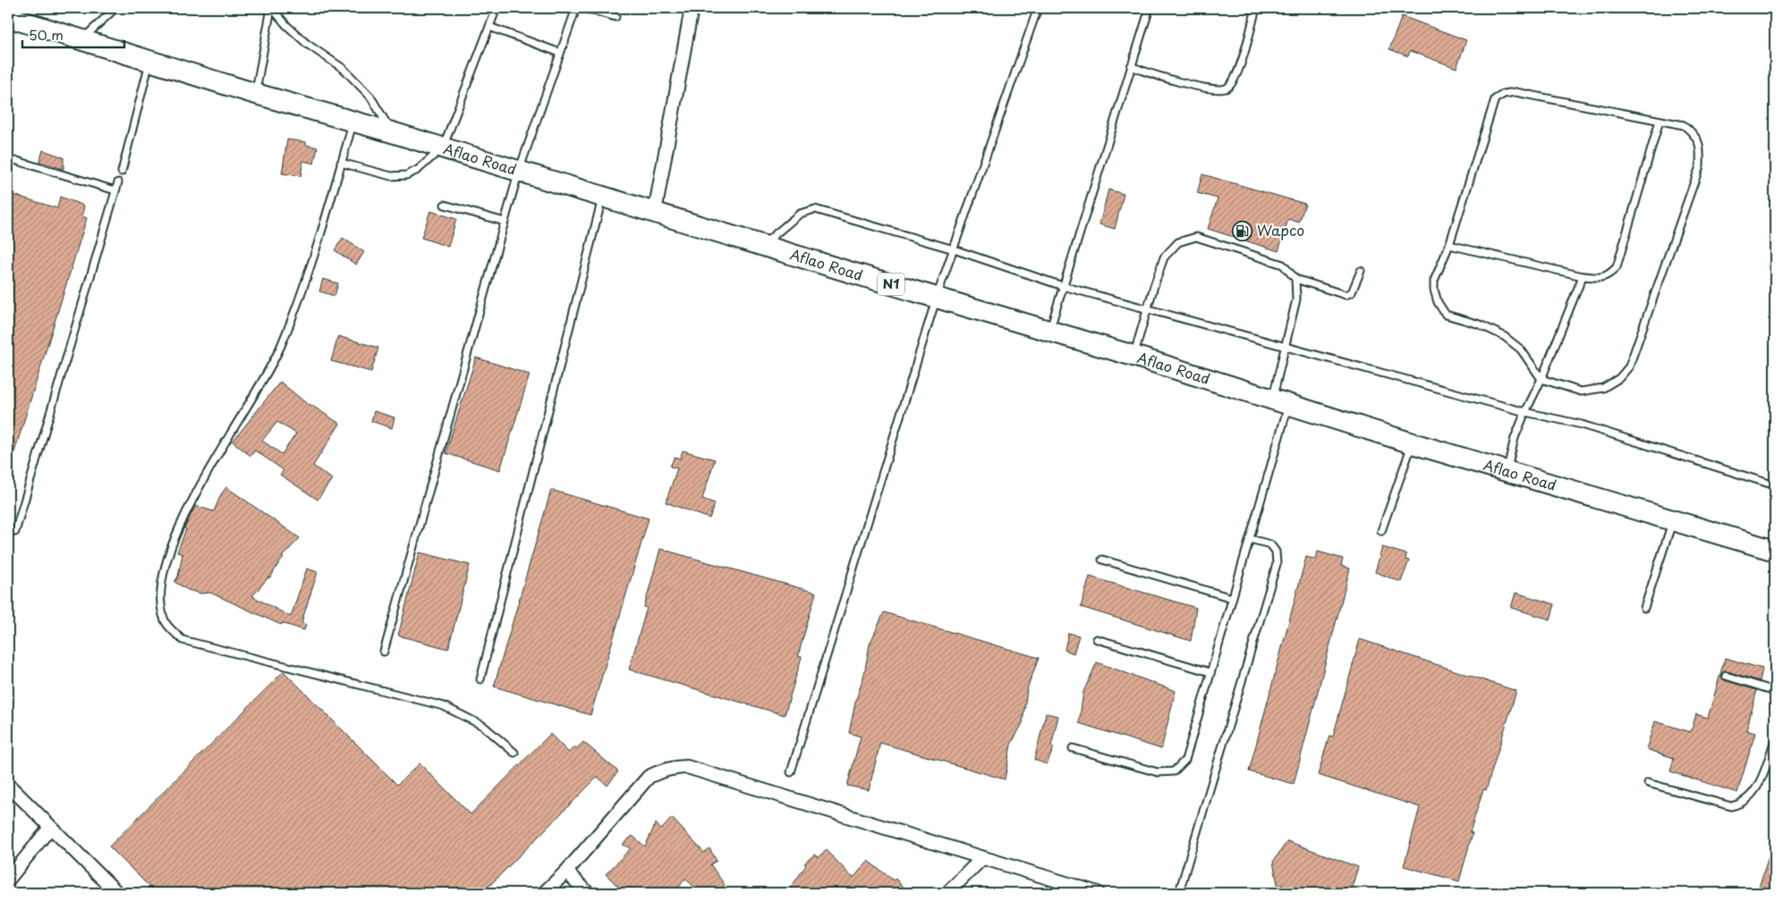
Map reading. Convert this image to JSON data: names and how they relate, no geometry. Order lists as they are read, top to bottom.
{
  "streets": {
    "highway": ["Aflao Road", "N1"]
  },
  "places": {
    "fuel station": ["Wapco"]
  },
  "scale_bar": "50 m"
}
